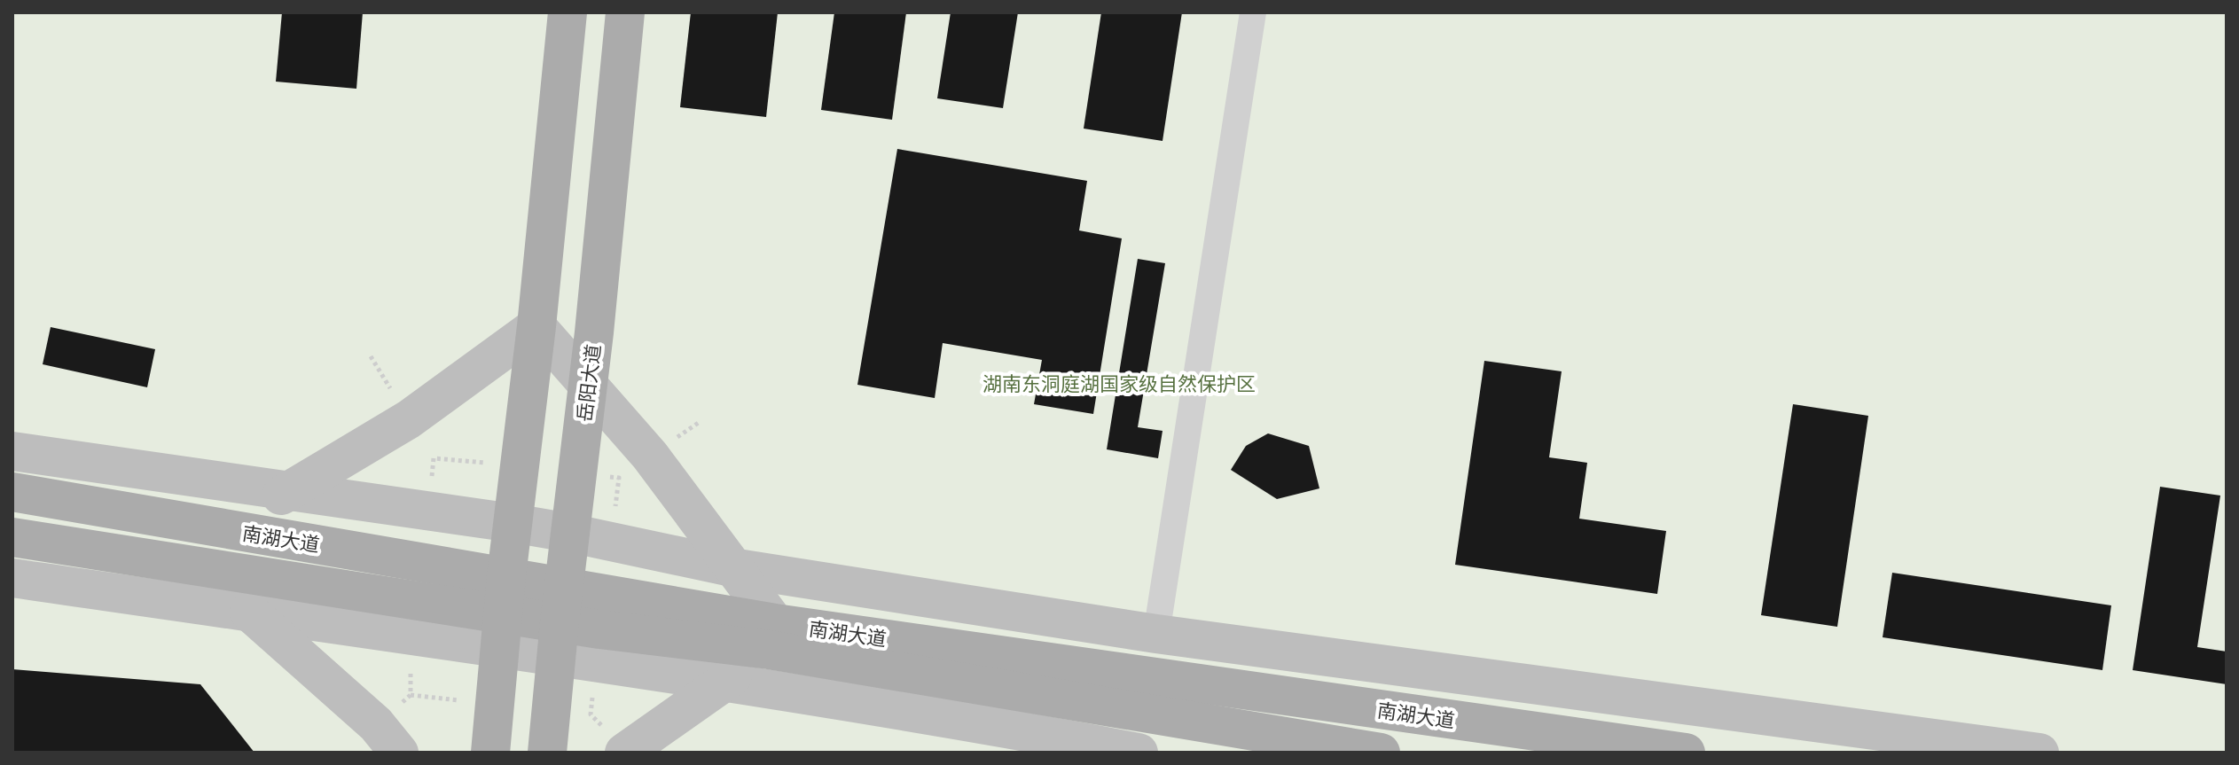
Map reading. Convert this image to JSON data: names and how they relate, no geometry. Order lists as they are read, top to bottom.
{
  "streets": {
    "main road": ["岳阳大道", "南湖大道"]
  },
  "crossings": [
    ["岳阳大道", "南湖大道"]
  ],
  "parks": ["湖南东洞庭湖国家级自然保护区"]
}
